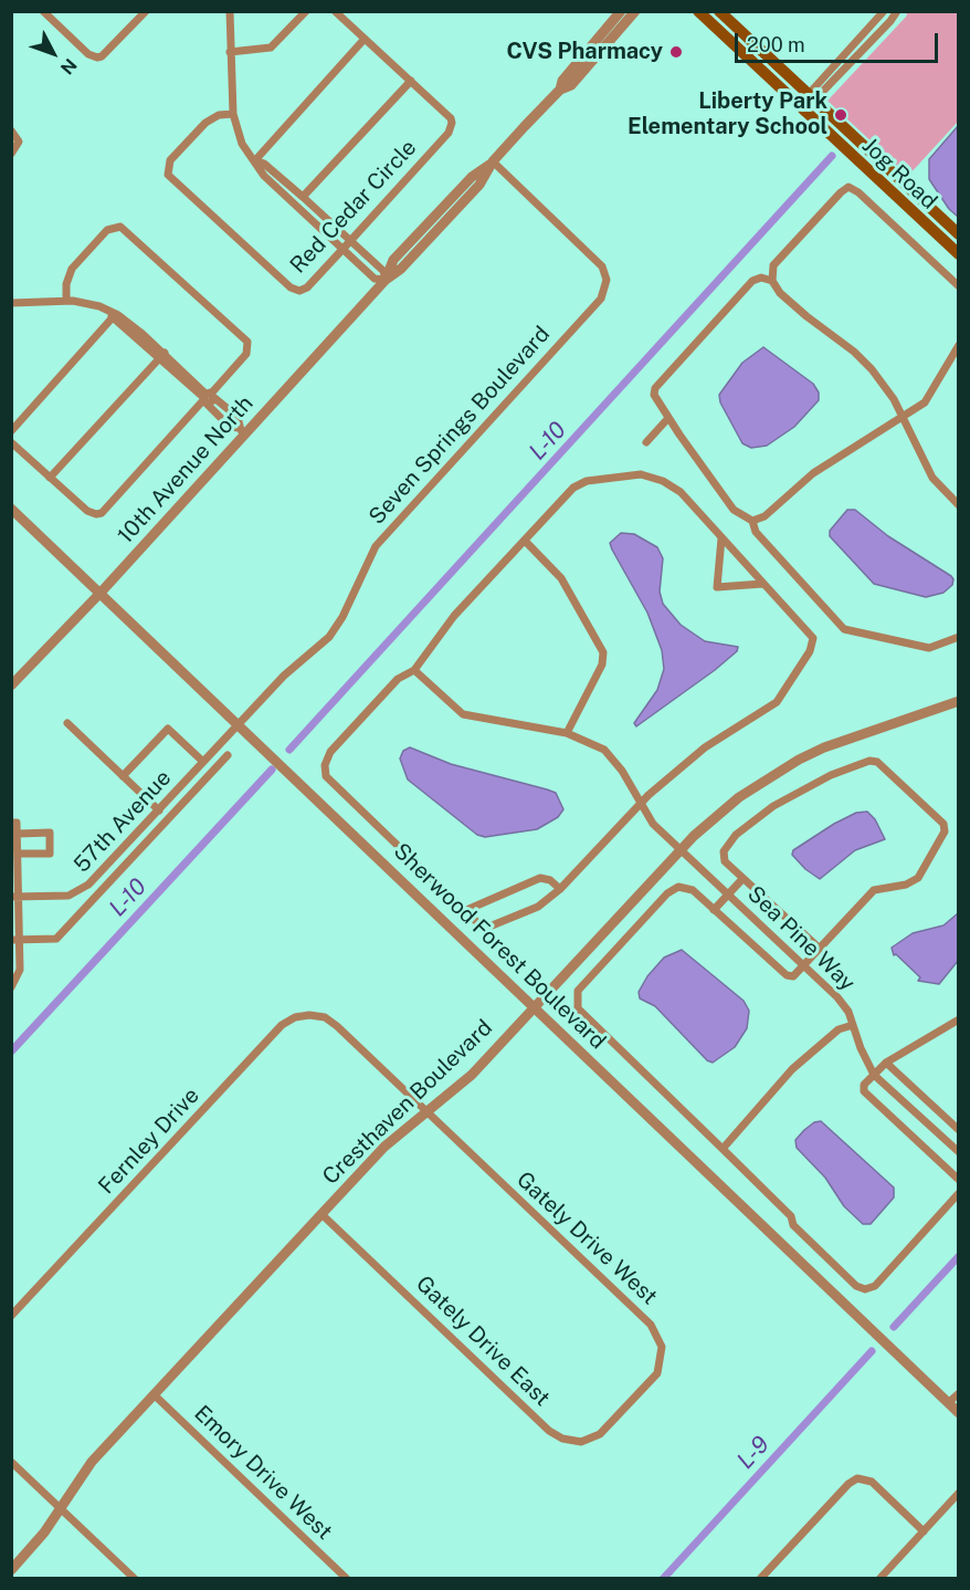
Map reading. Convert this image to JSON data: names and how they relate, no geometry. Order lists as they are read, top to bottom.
{
  "streets": {
    "main road": ["Jog Road"],
    "street": [
      "Red Cedar Circle",
      "Seven Springs Boulevard",
      "10th Avenue North",
      "57th Avenue",
      "Sea Pine Way",
      "Sherwood Forest Boulevard",
      "Cresthaven Boulevard",
      "Fernley Drive",
      "Gately Drive West",
      "Gately Drive East",
      "Emory Drive West"
    ]
  },
  "crossings": [
    ["Seven Springs Boulevard", "10th Avenue North"],
    ["Seven Springs Boulevard", "57th Avenue"],
    ["Seven Springs Boulevard", "Sherwood Forest Boulevard"],
    ["10th Avenue North", "Sherwood Forest Boulevard"],
    ["57th Avenue", "Sherwood Forest Boulevard"],
    ["Sea Pine Way", "Cresthaven Boulevard"],
    ["Sherwood Forest Boulevard", "Cresthaven Boulevard"],
    ["Cresthaven Boulevard", "Gately Drive West"],
    ["Cresthaven Boulevard", "Gately Drive East"],
    ["Cresthaven Boulevard", "Emory Drive West"],
    ["Fernley Drive", "Gately Drive West"],
    ["Gately Drive West", "Gately Drive East"]
  ],
  "water": ["L-10", "L-9"],
  "places": ["CVS Pharmacy", "Liberty Park Elementary School"],
  "scale_bar": "200 m",
  "north": "bottom right"
}
